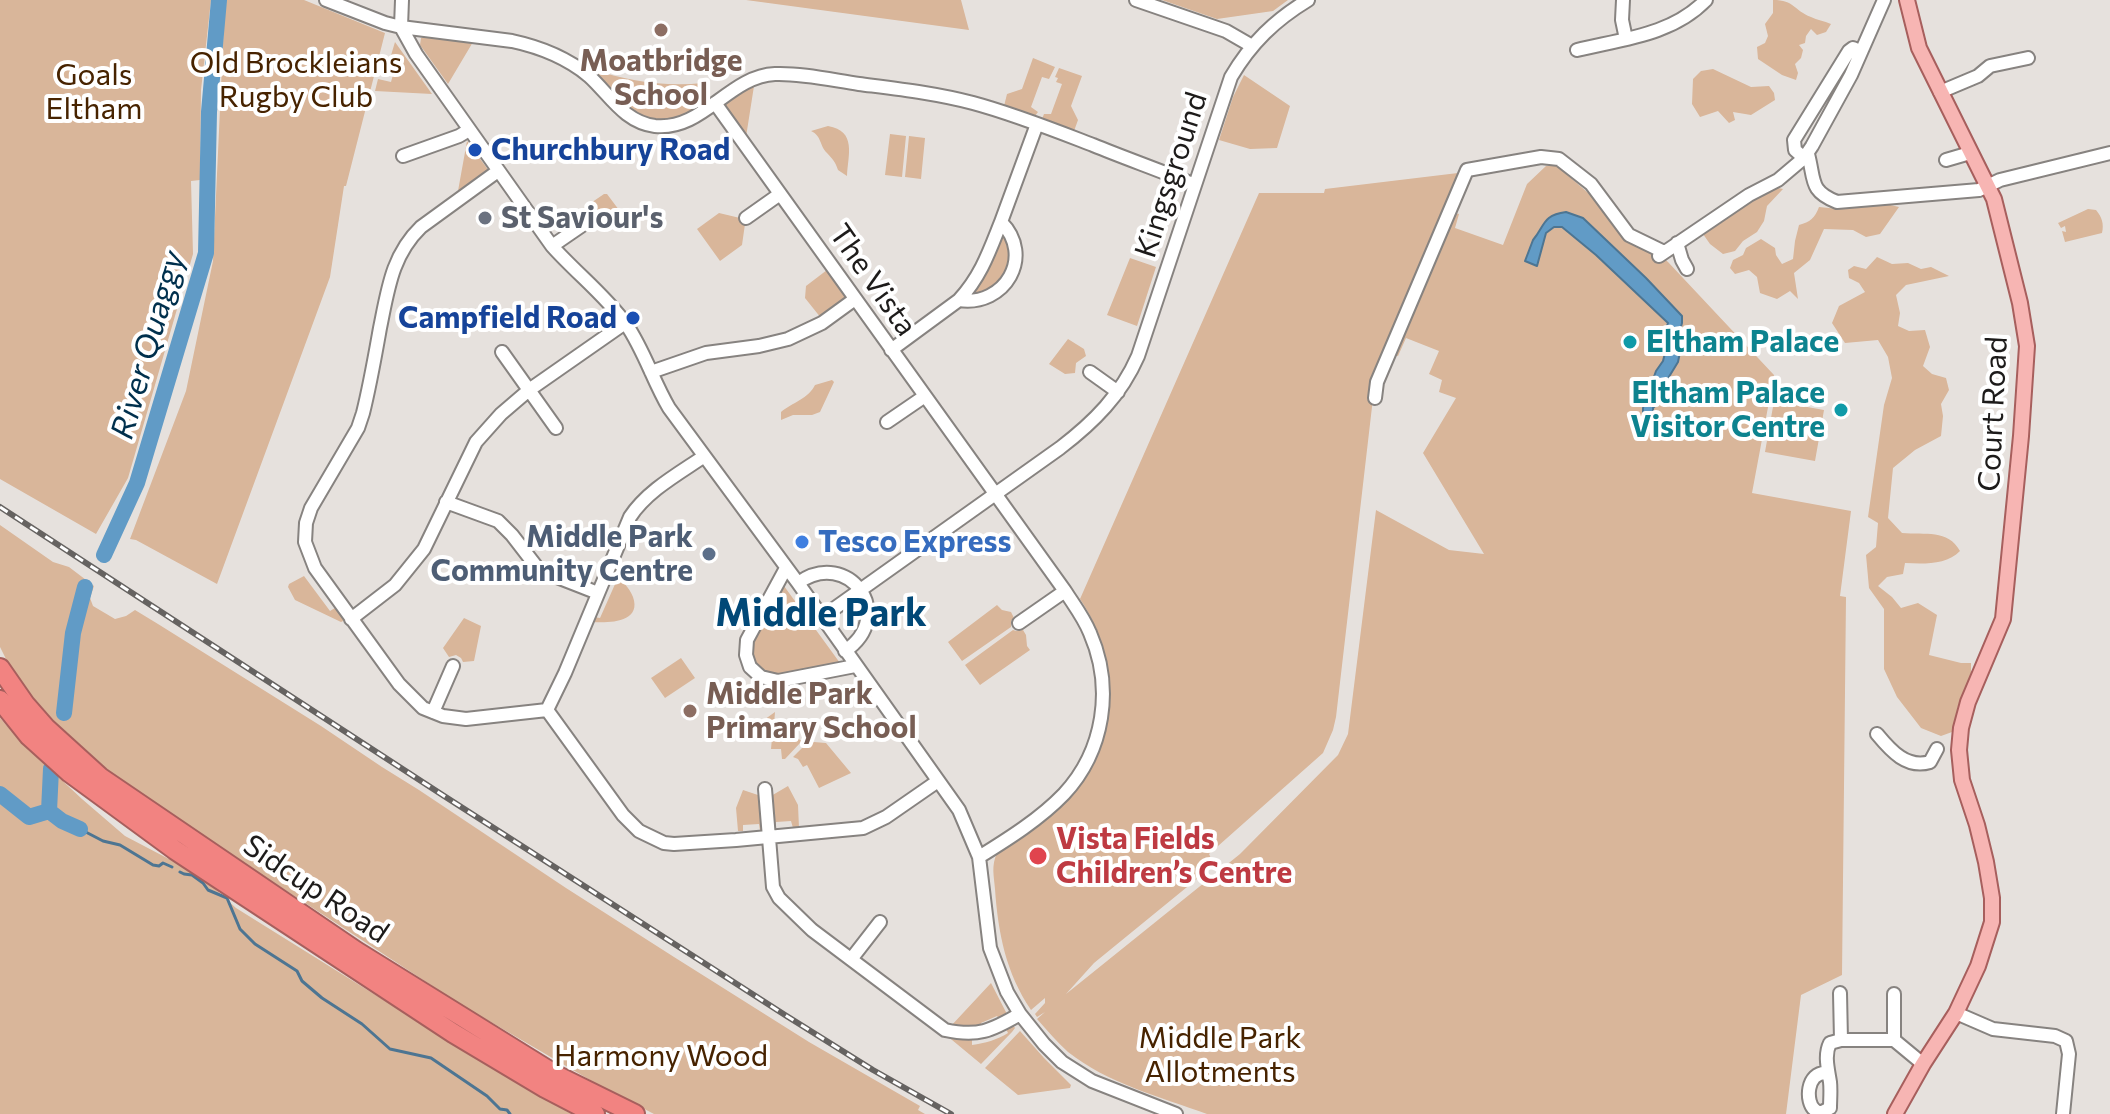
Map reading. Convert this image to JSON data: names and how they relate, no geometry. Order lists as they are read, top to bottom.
{
  "streets": {
    "highway": ["Sidcup Road"],
    "main road": ["Court Road"],
    "street": ["Kingsground", "The Vista"]
  },
  "crossings": [
    ["Kingsground", "The Vista"]
  ],
  "districts": ["Middle Park"],
  "water": ["River Quaggy"],
  "parks": [
    "Old Brockleians Rugby Club",
    "Goals Eltham",
    "Middle Park Allotments",
    "Harmony Wood"
  ],
  "places": [
    "Moatbridge School",
    "Churchbury Road",
    "St Saviour's",
    "Campfield Road",
    "Eltham Palace",
    "Eltham Palace Visitor Centre",
    "Tesco Express",
    "Middle Park Community Centre",
    "Middle Park Primary School",
    "Vista Fields Children’s Centre"
  ]
}
